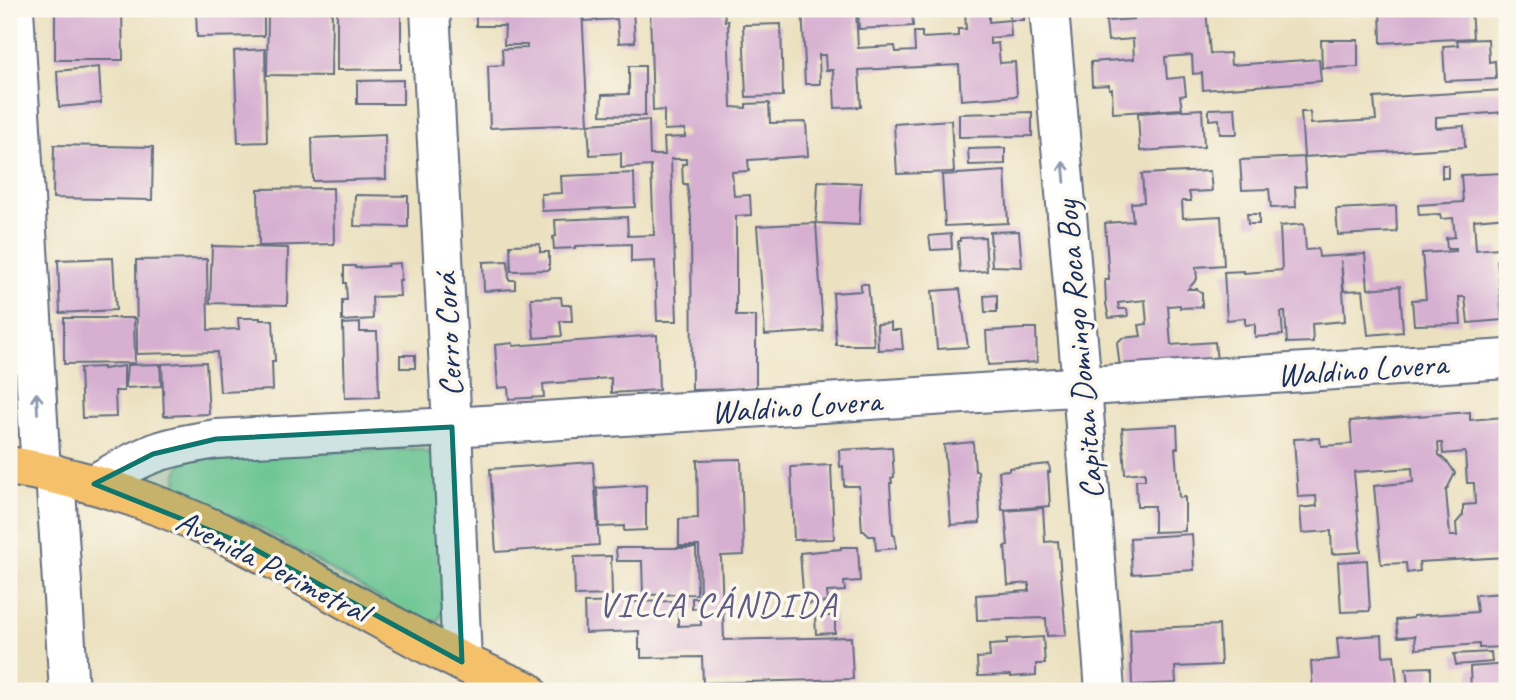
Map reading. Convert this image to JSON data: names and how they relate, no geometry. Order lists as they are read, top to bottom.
{
  "streets": {
    "main road": ["Avenida Perimetral"],
    "street": ["Cerro Corá", "Capitan Domingo Roca Boy", "Waldino Lovera"]
  },
  "crossings": [
    ["Cerro Corá", "Waldino Lovera"],
    ["Cerro Corá", "Avenida Perimetral"],
    ["Capitan Domingo Roca Boy", "Waldino Lovera"],
    ["Waldino Lovera", "Avenida Perimetral"]
  ],
  "one_way": ["Capitan Domingo Roca Boy"],
  "districts": ["VILLA CÁNDIDA"]
}
